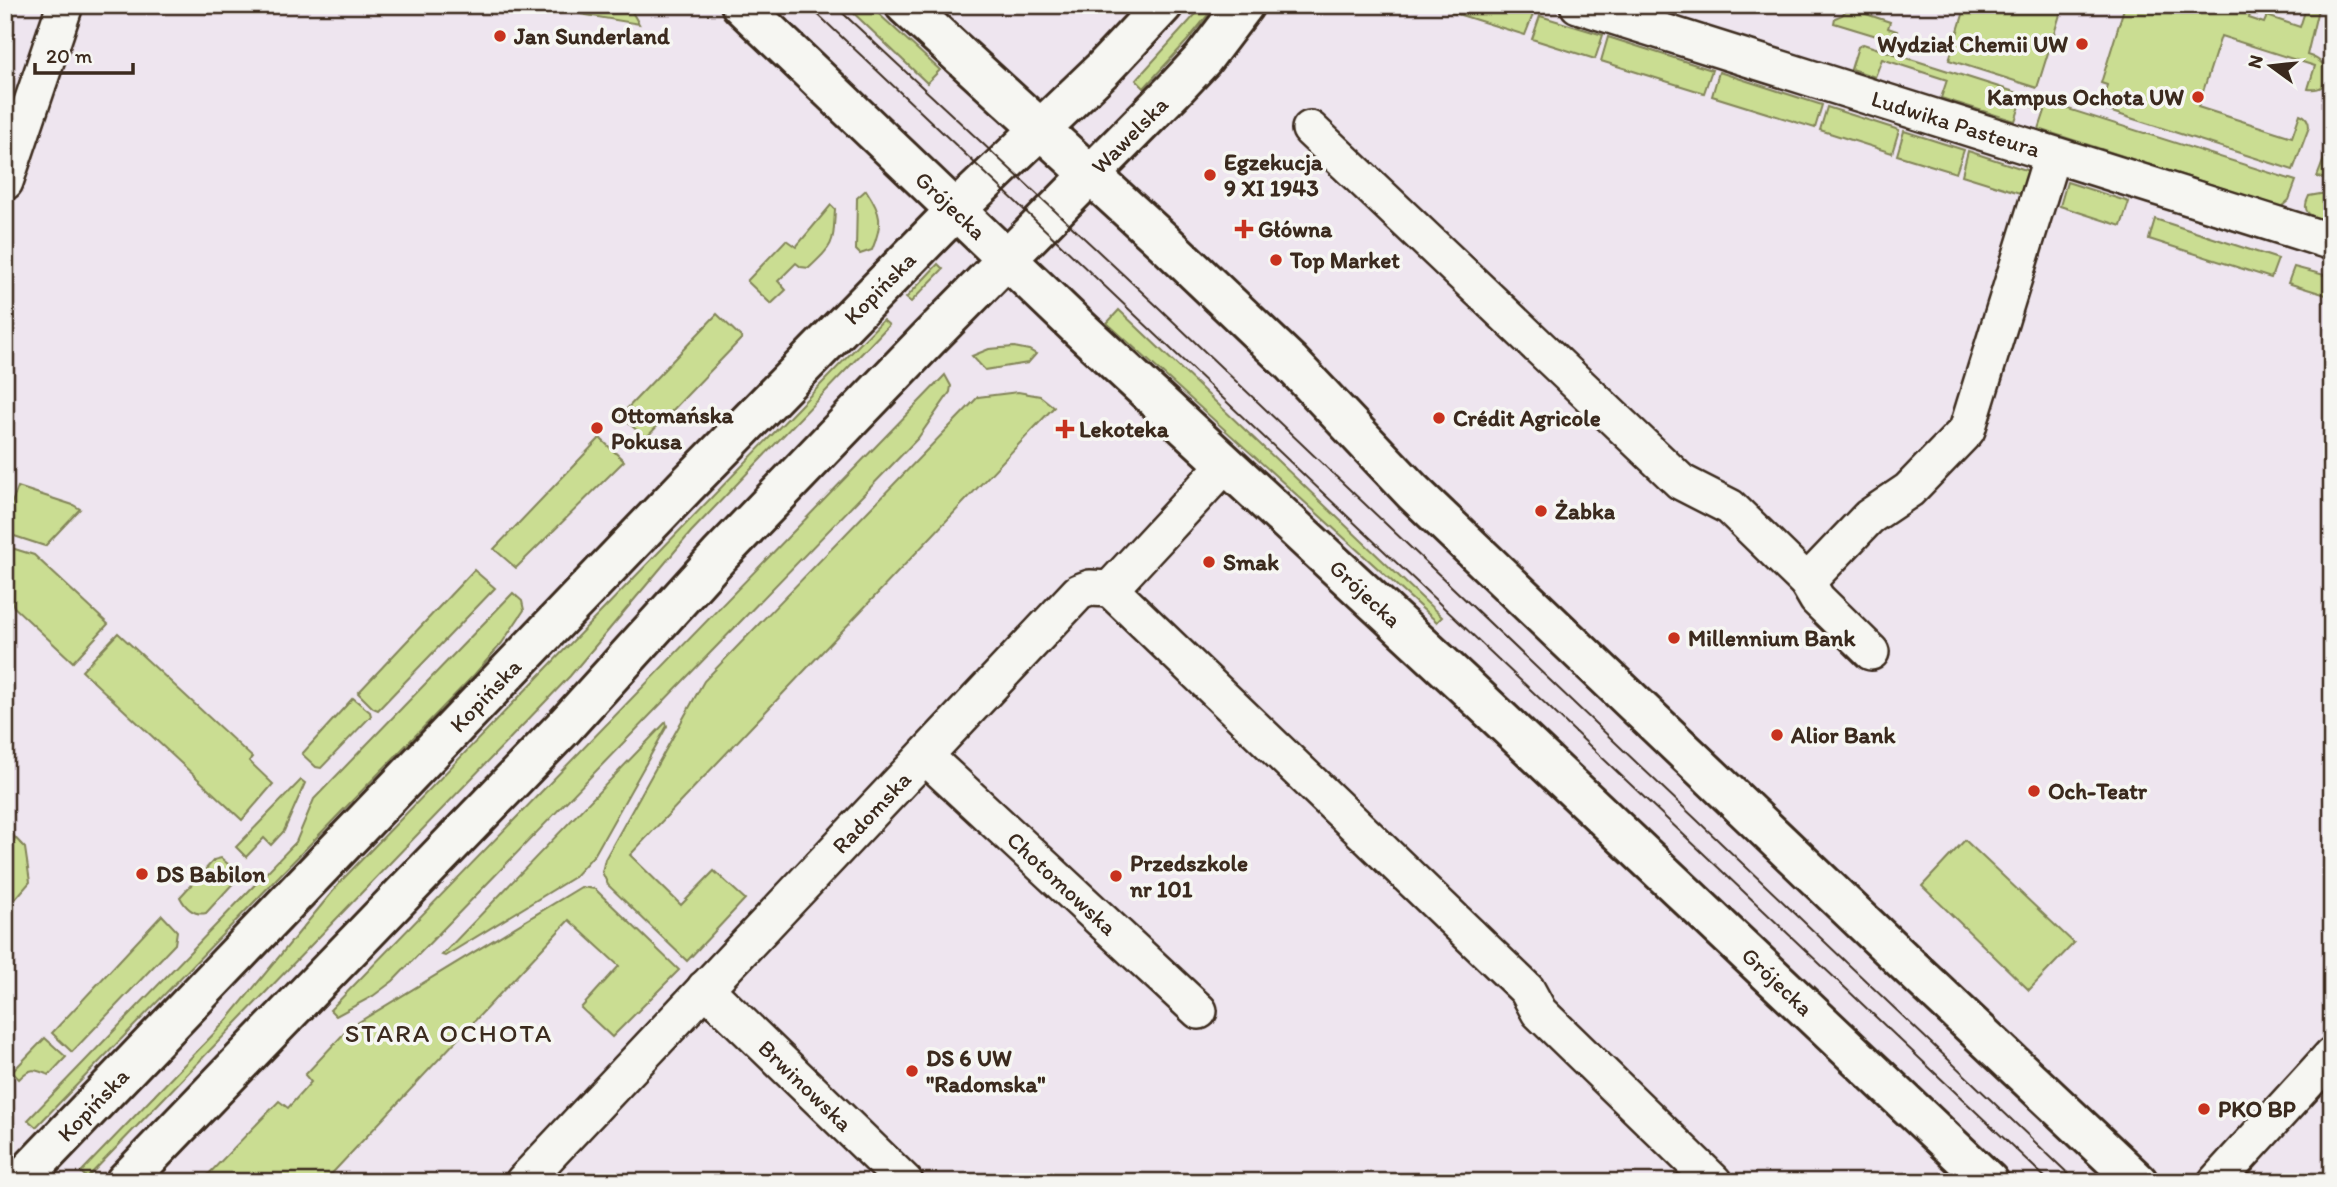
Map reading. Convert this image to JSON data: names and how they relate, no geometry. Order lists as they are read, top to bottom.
{
  "streets": {
    "main road": ["Wawelska", "Grójecka", "Kopińska"],
    "street": [
      "Ludwika Pasteura",
      "Radomska",
      "Chotomowska",
      "Brwinowska"
    ]
  },
  "crossings": [
    ["Wawelska", "Grójecka"],
    ["Grójecka", "Kopińska"],
    ["Radomska", "Chotomowska"],
    ["Radomska", "Brwinowska"]
  ],
  "districts": ["STARA OCHOTA"],
  "places": {
    "other": [
      "Jan Sunderland",
      "Wydział Chemii UW",
      "Kampus Ochota UW",
      "Egzekucja 9 XI 1943",
      "Top Market",
      "Crédit Agricole",
      "Ottomańska Pokusa",
      "Żabka",
      "Smak",
      "Millennium Bank",
      "Alior Bank",
      "Och-Teatr",
      "DS Babilon",
      "Przedszkole nr 101",
      "DS 6 UW \"Radomska\"",
      "PKO BP"
    ],
    "health": ["Główna", "Lekoteka"]
  },
  "scale_bar": "20 m",
  "north": "left"
}
